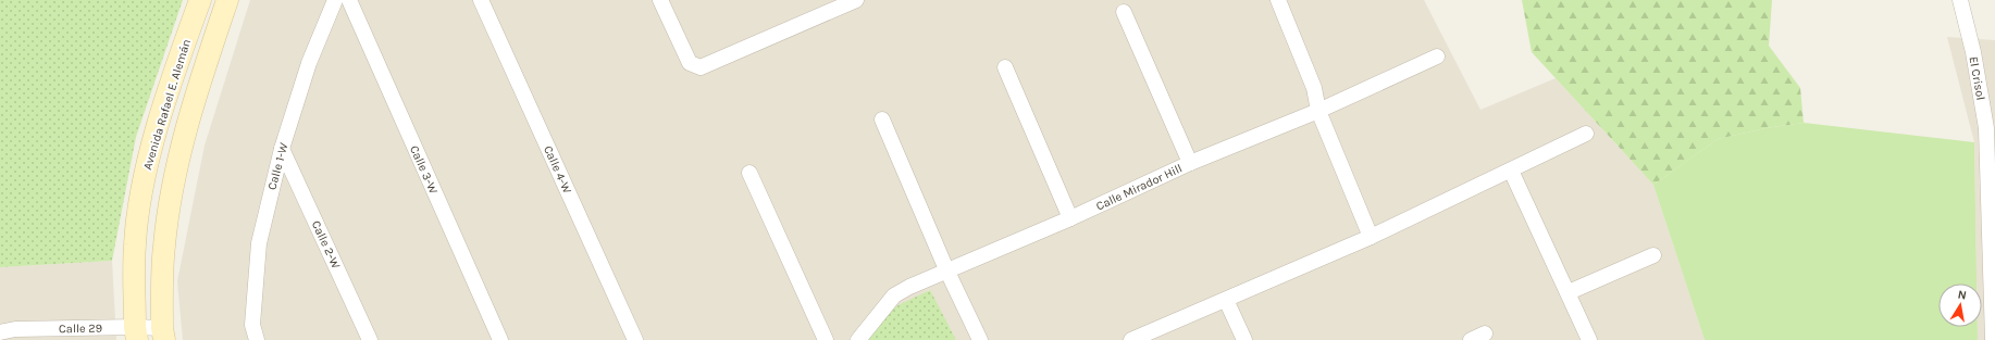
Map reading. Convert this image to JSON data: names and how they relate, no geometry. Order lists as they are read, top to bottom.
{
  "streets": {
    "main road": ["Avenida Rafael E. Alemán"],
    "street": [
      "El Crisol",
      "Calle 1-W",
      "Calle 3-W",
      "Calle 4-W",
      "Calle Mirador Hill",
      "Calle 2-W",
      "Calle 29"
    ]
  },
  "crossings": [
    ["Avenida Rafael E. Alemán", "Calle 29"],
    ["Calle 1-W", "Calle 2-W"]
  ],
  "north": "top"
}
